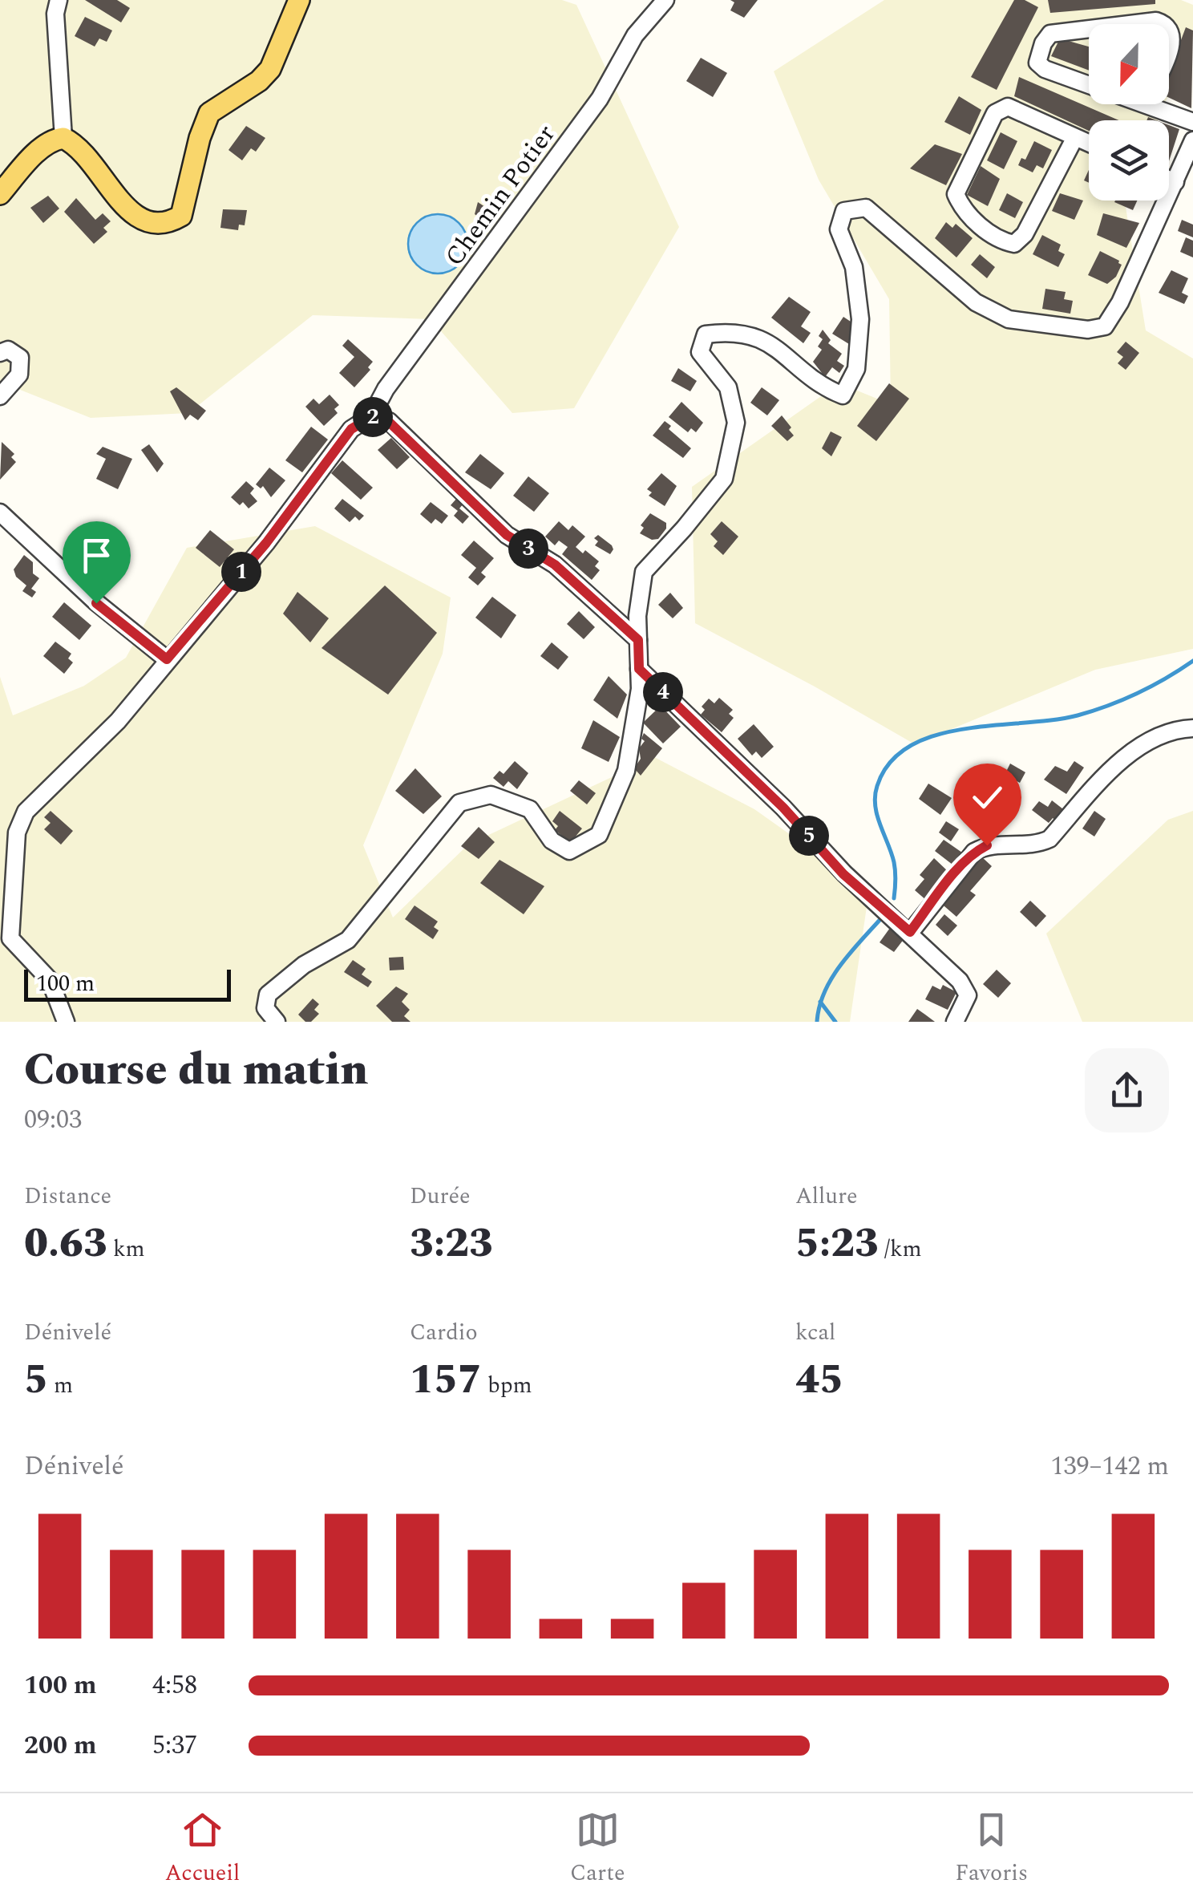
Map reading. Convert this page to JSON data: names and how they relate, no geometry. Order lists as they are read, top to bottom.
{
  "streets": {
    "street": ["Chemin Potier"]
  },
  "scale_bar": "100 m",
  "north": "bottom",
  "page": {
    "pins": [
      "2",
      "3",
      "1",
      "4",
      "5"
    ],
    "scale": "100 m",
    "heading": ["Course du matin", "09:03"],
    "stats": [
      ["Distance", "0.63 km"],
      ["Durée", "3:23"],
      ["Allure", "5:23 /km"],
      ["Dénivelé", "5 m"],
      ["Cardio", "157 bpm"],
      ["kcal", "45"]
    ],
    "chart": ["Dénivelé", "139–142 m"],
    "list": [
      {
        "name": "100 m",
        "note": "4:58"
      },
      {
        "name": "200 m",
        "note": "5:37"
      }
    ],
    "tabs": ["Accueil", "Carte", "Favoris"]
  }
}
